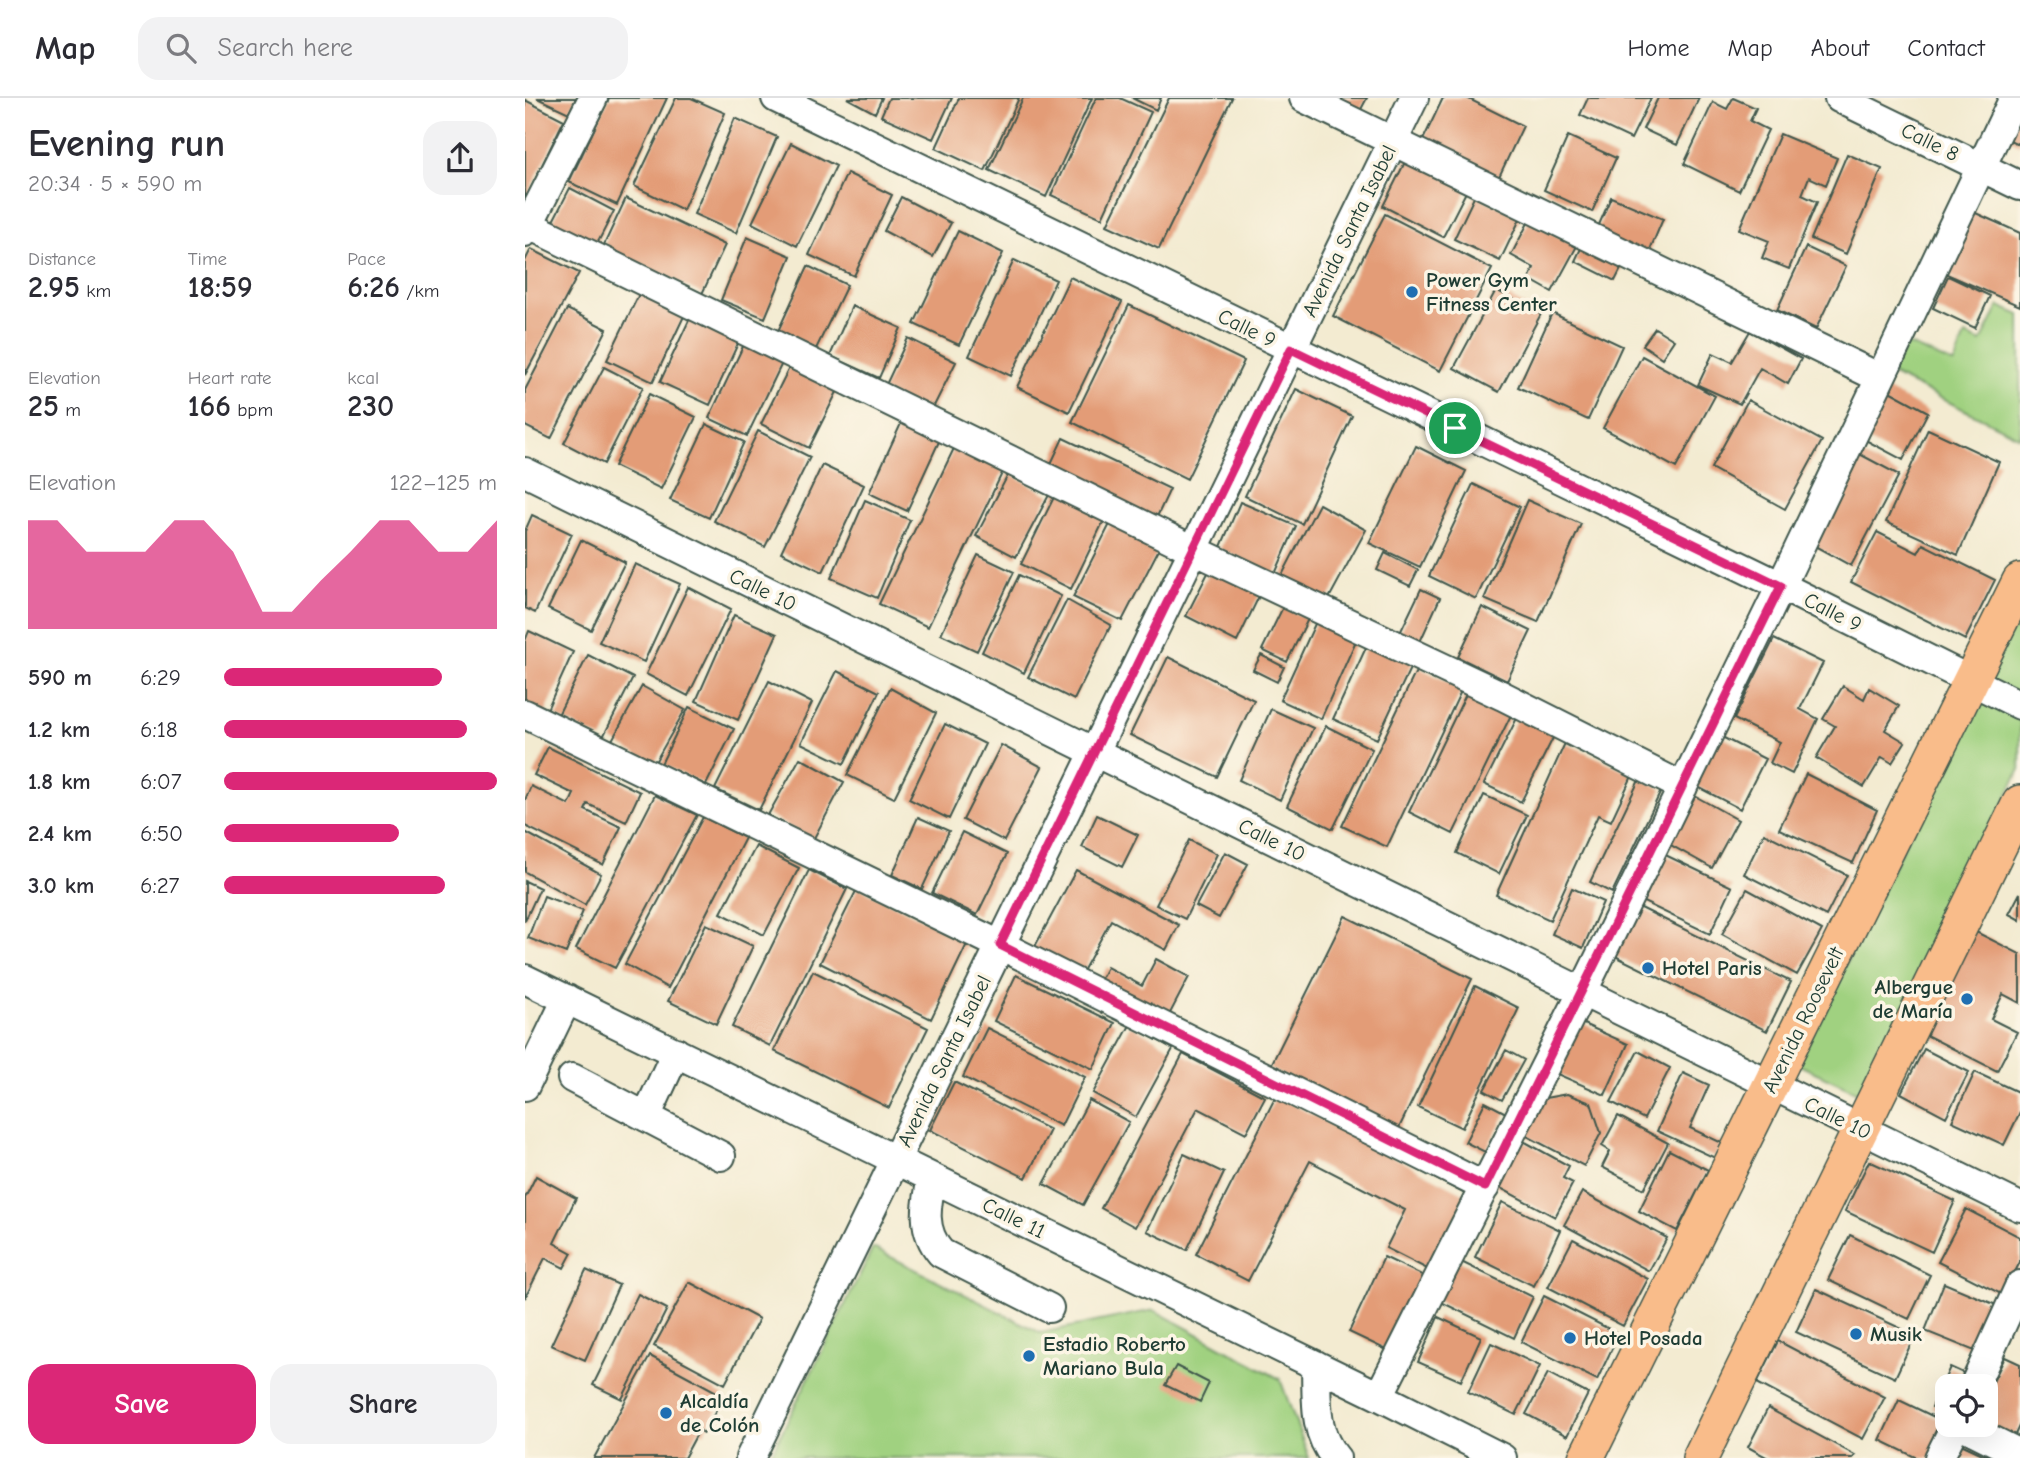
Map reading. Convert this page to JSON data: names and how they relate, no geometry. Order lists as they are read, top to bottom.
{
  "streets": {
    "main road": ["Avenida Roosevelt"],
    "street": [
      "Calle 8",
      "Avenida Santa Isabel",
      "Calle 9",
      "Calle 10",
      "Calle 11"
    ]
  },
  "crossings": [
    ["Avenida Santa Isabel", "Calle 9"],
    ["Avenida Santa Isabel", "Calle 10"],
    ["Avenida Santa Isabel", "Calle 11"],
    ["Calle 9", "Avenida Roosevelt"],
    ["Calle 10", "Avenida Roosevelt"]
  ],
  "places": [
    "Power Gym Fitness Center",
    "Hotel Paris",
    "Albergue de María",
    "Musik",
    "Hotel Posada",
    "Estadio Roberto Mariano Bula",
    "Alcaldía de Colón"
  ],
  "page": {
    "header": "Map",
    "search": "Search here",
    "nav": [
      "Home",
      "Map",
      "About",
      "Contact"
    ],
    "heading": ["Evening run", "20:34 · 5 × 590 m"],
    "stats": [
      ["Distance", "2.95 km"],
      ["Time", "18:59"],
      ["Pace", "6:26 /km"],
      ["Elevation", "25 m"],
      ["Heart rate", "166 bpm"],
      ["kcal", "230"]
    ],
    "chart": ["Elevation", "122–125 m"],
    "list": [
      {
        "name": "590 m",
        "note": "6:29"
      },
      {
        "name": "1.2 km",
        "note": "6:18"
      },
      {
        "name": "1.8 km",
        "note": "6:07"
      },
      {
        "name": "2.4 km",
        "note": "6:50"
      },
      {
        "name": "3.0 km",
        "note": "6:27"
      }
    ],
    "buttons": ["Save", "Share"]
  }
}
